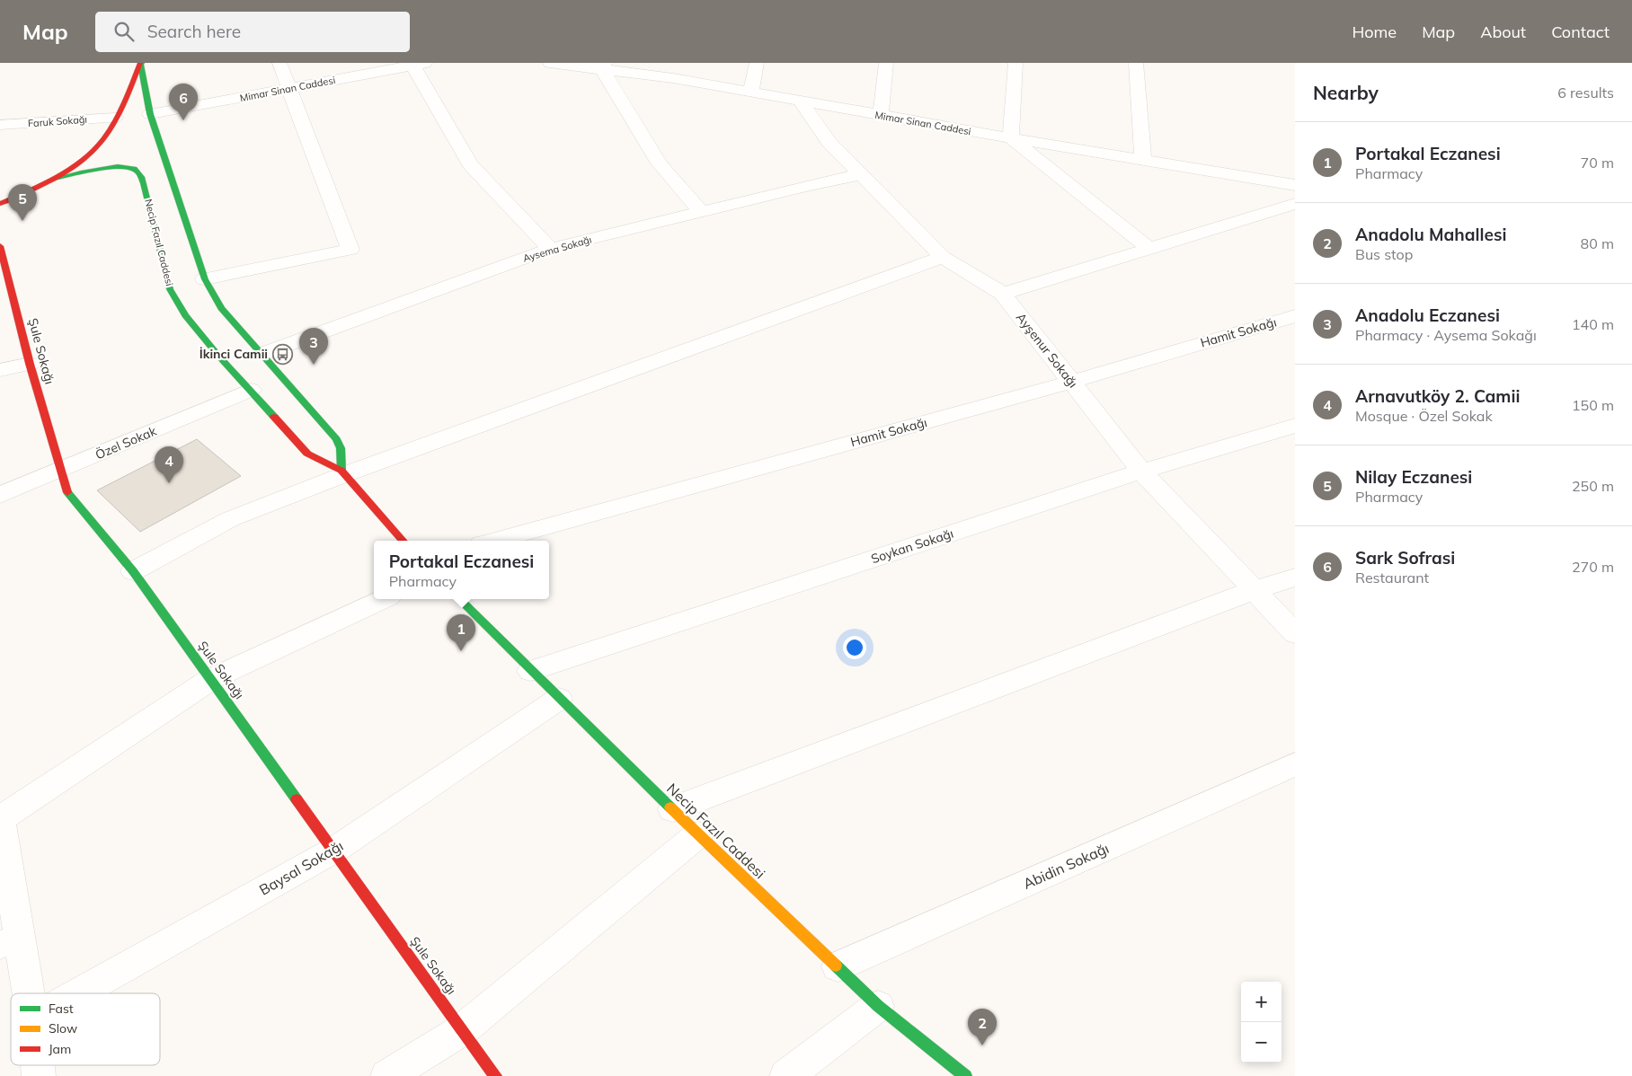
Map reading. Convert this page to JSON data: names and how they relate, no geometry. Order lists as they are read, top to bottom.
{
  "streets": {
    "main road": ["Necip Fazıl Caddesi", "Şule Sokağı"],
    "street": [
      "Mimar Sinan Caddesi",
      "Faruk Sokağı",
      "Aysema Sokağı",
      "Hamit Sokağı",
      "Ayşenur Sokağı",
      "Özel Sokak",
      "Soykan Sokağı",
      "Abidin Sokağı",
      "Baysal Sokağı"
    ]
  },
  "crossings": [
    ["Necip Fazıl Caddesi", "Özel Sokak"],
    ["Necip Fazıl Caddesi", "Soykan Sokağı"],
    ["Necip Fazıl Caddesi", "Abidin Sokağı"],
    ["Necip Fazıl Caddesi", "Baysal Sokağı"],
    ["Hamit Sokağı", "Ayşenur Sokağı"],
    ["Ayşenur Sokağı", "Soykan Sokağı"],
    ["Şule Sokağı", "Özel Sokak"],
    ["Şule Sokağı", "Baysal Sokağı"]
  ],
  "places": {
    "bus stop": ["İkinci Camii"]
  },
  "legend": ["Fast", "Slow", "Jam"],
  "page": {
    "header": "Map",
    "search": "Search here",
    "nav": [
      "Home",
      "Map",
      "About",
      "Contact"
    ],
    "heading": ["Nearby", "6 results"],
    "pins": [
      "6",
      "5",
      "3",
      "4",
      "1",
      "2"
    ],
    "list": [
      {
        "mark": "1",
        "name": "Portakal Eczanesi",
        "note": "Pharmacy",
        "value": "70 m"
      },
      {
        "mark": "2",
        "name": "Anadolu Mahallesi",
        "note": "Bus stop",
        "value": "80 m"
      },
      {
        "mark": "3",
        "name": "Anadolu Eczanesi",
        "note": "Pharmacy · Aysema Sokağı",
        "value": "140 m"
      },
      {
        "mark": "4",
        "name": "Arnavutköy 2. Camii",
        "note": "Mosque · Özel Sokak",
        "value": "150 m"
      },
      {
        "mark": "5",
        "name": "Nilay Eczanesi",
        "note": "Pharmacy",
        "value": "250 m"
      },
      {
        "mark": "6",
        "name": "Sark Sofrasi",
        "note": "Restaurant",
        "value": "270 m"
      }
    ],
    "popup": ["Portakal Eczanesi", "Pharmacy"],
    "map_buttons": ["+", "−"]
  }
}
